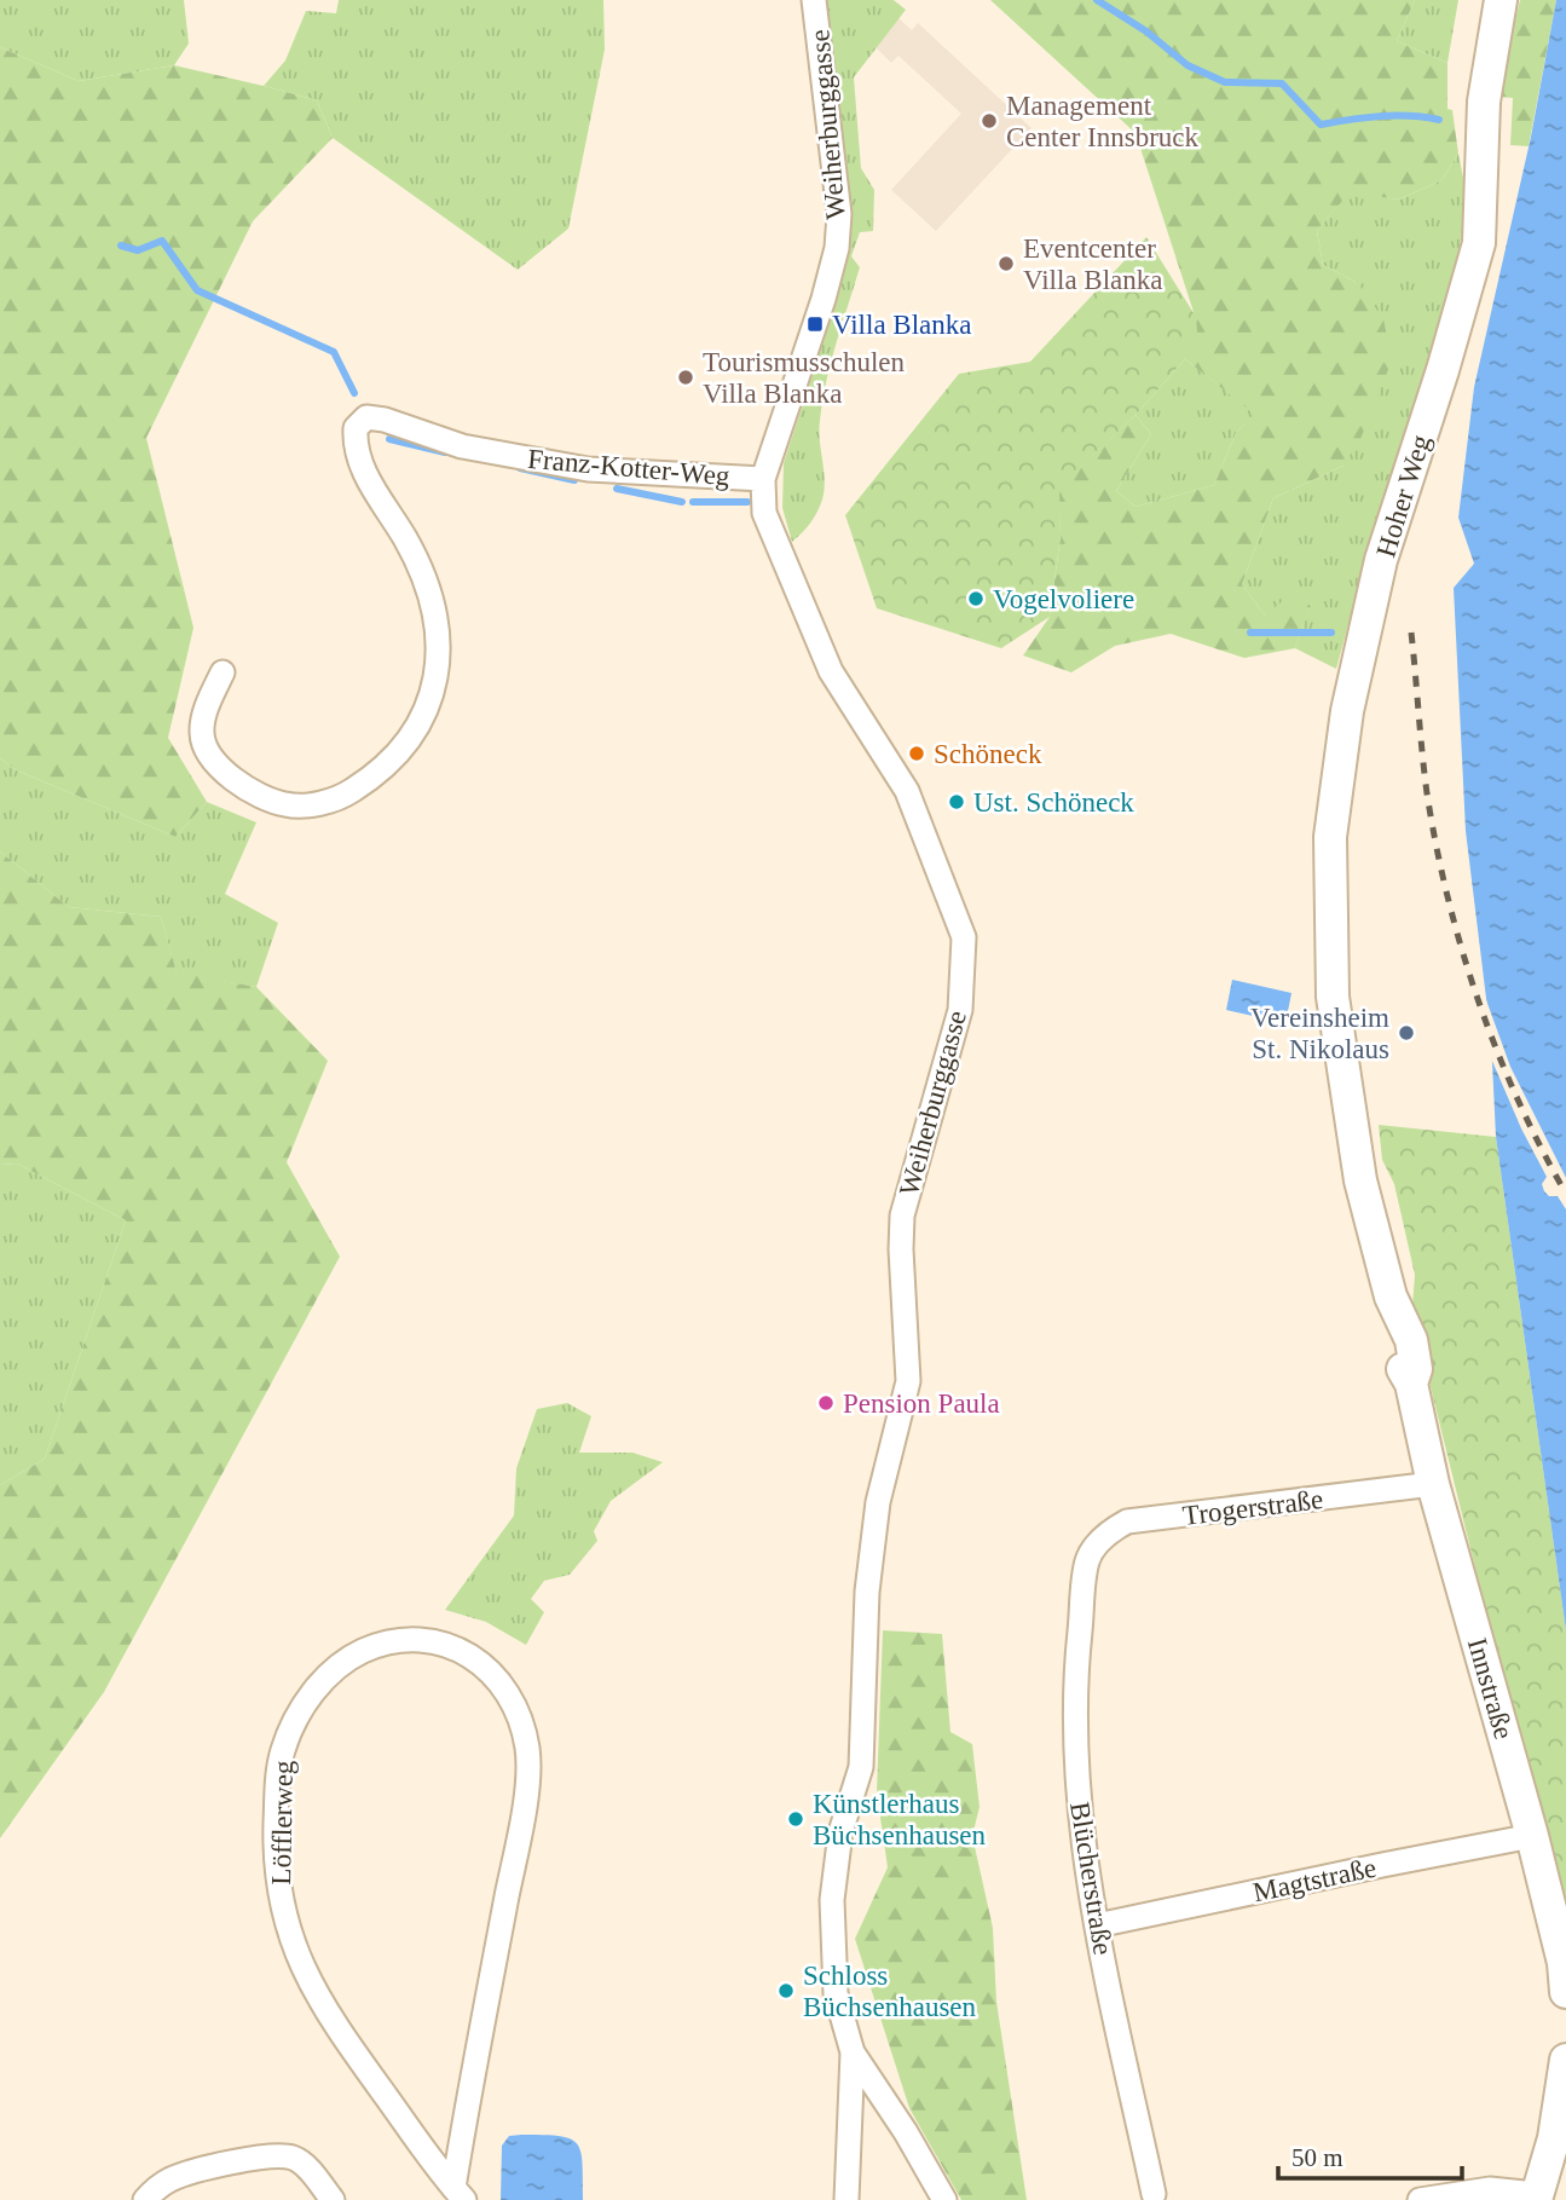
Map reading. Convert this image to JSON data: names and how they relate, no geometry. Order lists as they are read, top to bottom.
{
  "streets": {
    "street": [
      "Weiherburggasse",
      "Franz-Kotter-Weg",
      "Hoher Weg",
      "Trogerstraße",
      "Innstraße",
      "Löfflerweg",
      "Blücherstraße",
      "Magtstraße"
    ]
  },
  "crossings": [
    ["Weiherburggasse", "Franz-Kotter-Weg"],
    ["Hoher Weg", "Innstraße"],
    ["Trogerstraße", "Innstraße"],
    ["Trogerstraße", "Blücherstraße"],
    ["Innstraße", "Magtstraße"],
    ["Blücherstraße", "Magtstraße"]
  ],
  "places": {
    "other": [
      "Management Center Innsbruck",
      "Eventcenter Villa Blanka",
      "Tourismusschulen Villa Blanka",
      "Vogelvoliere",
      "Schöneck",
      "Ust. Schöneck",
      "Vereinsheim St. Nikolaus",
      "Pension Paula",
      "Künstlerhaus Büchsenhausen",
      "Schloss Büchsenhausen"
    ],
    "transit": ["Villa Blanka"]
  },
  "scale_bar": "50 m"
}
